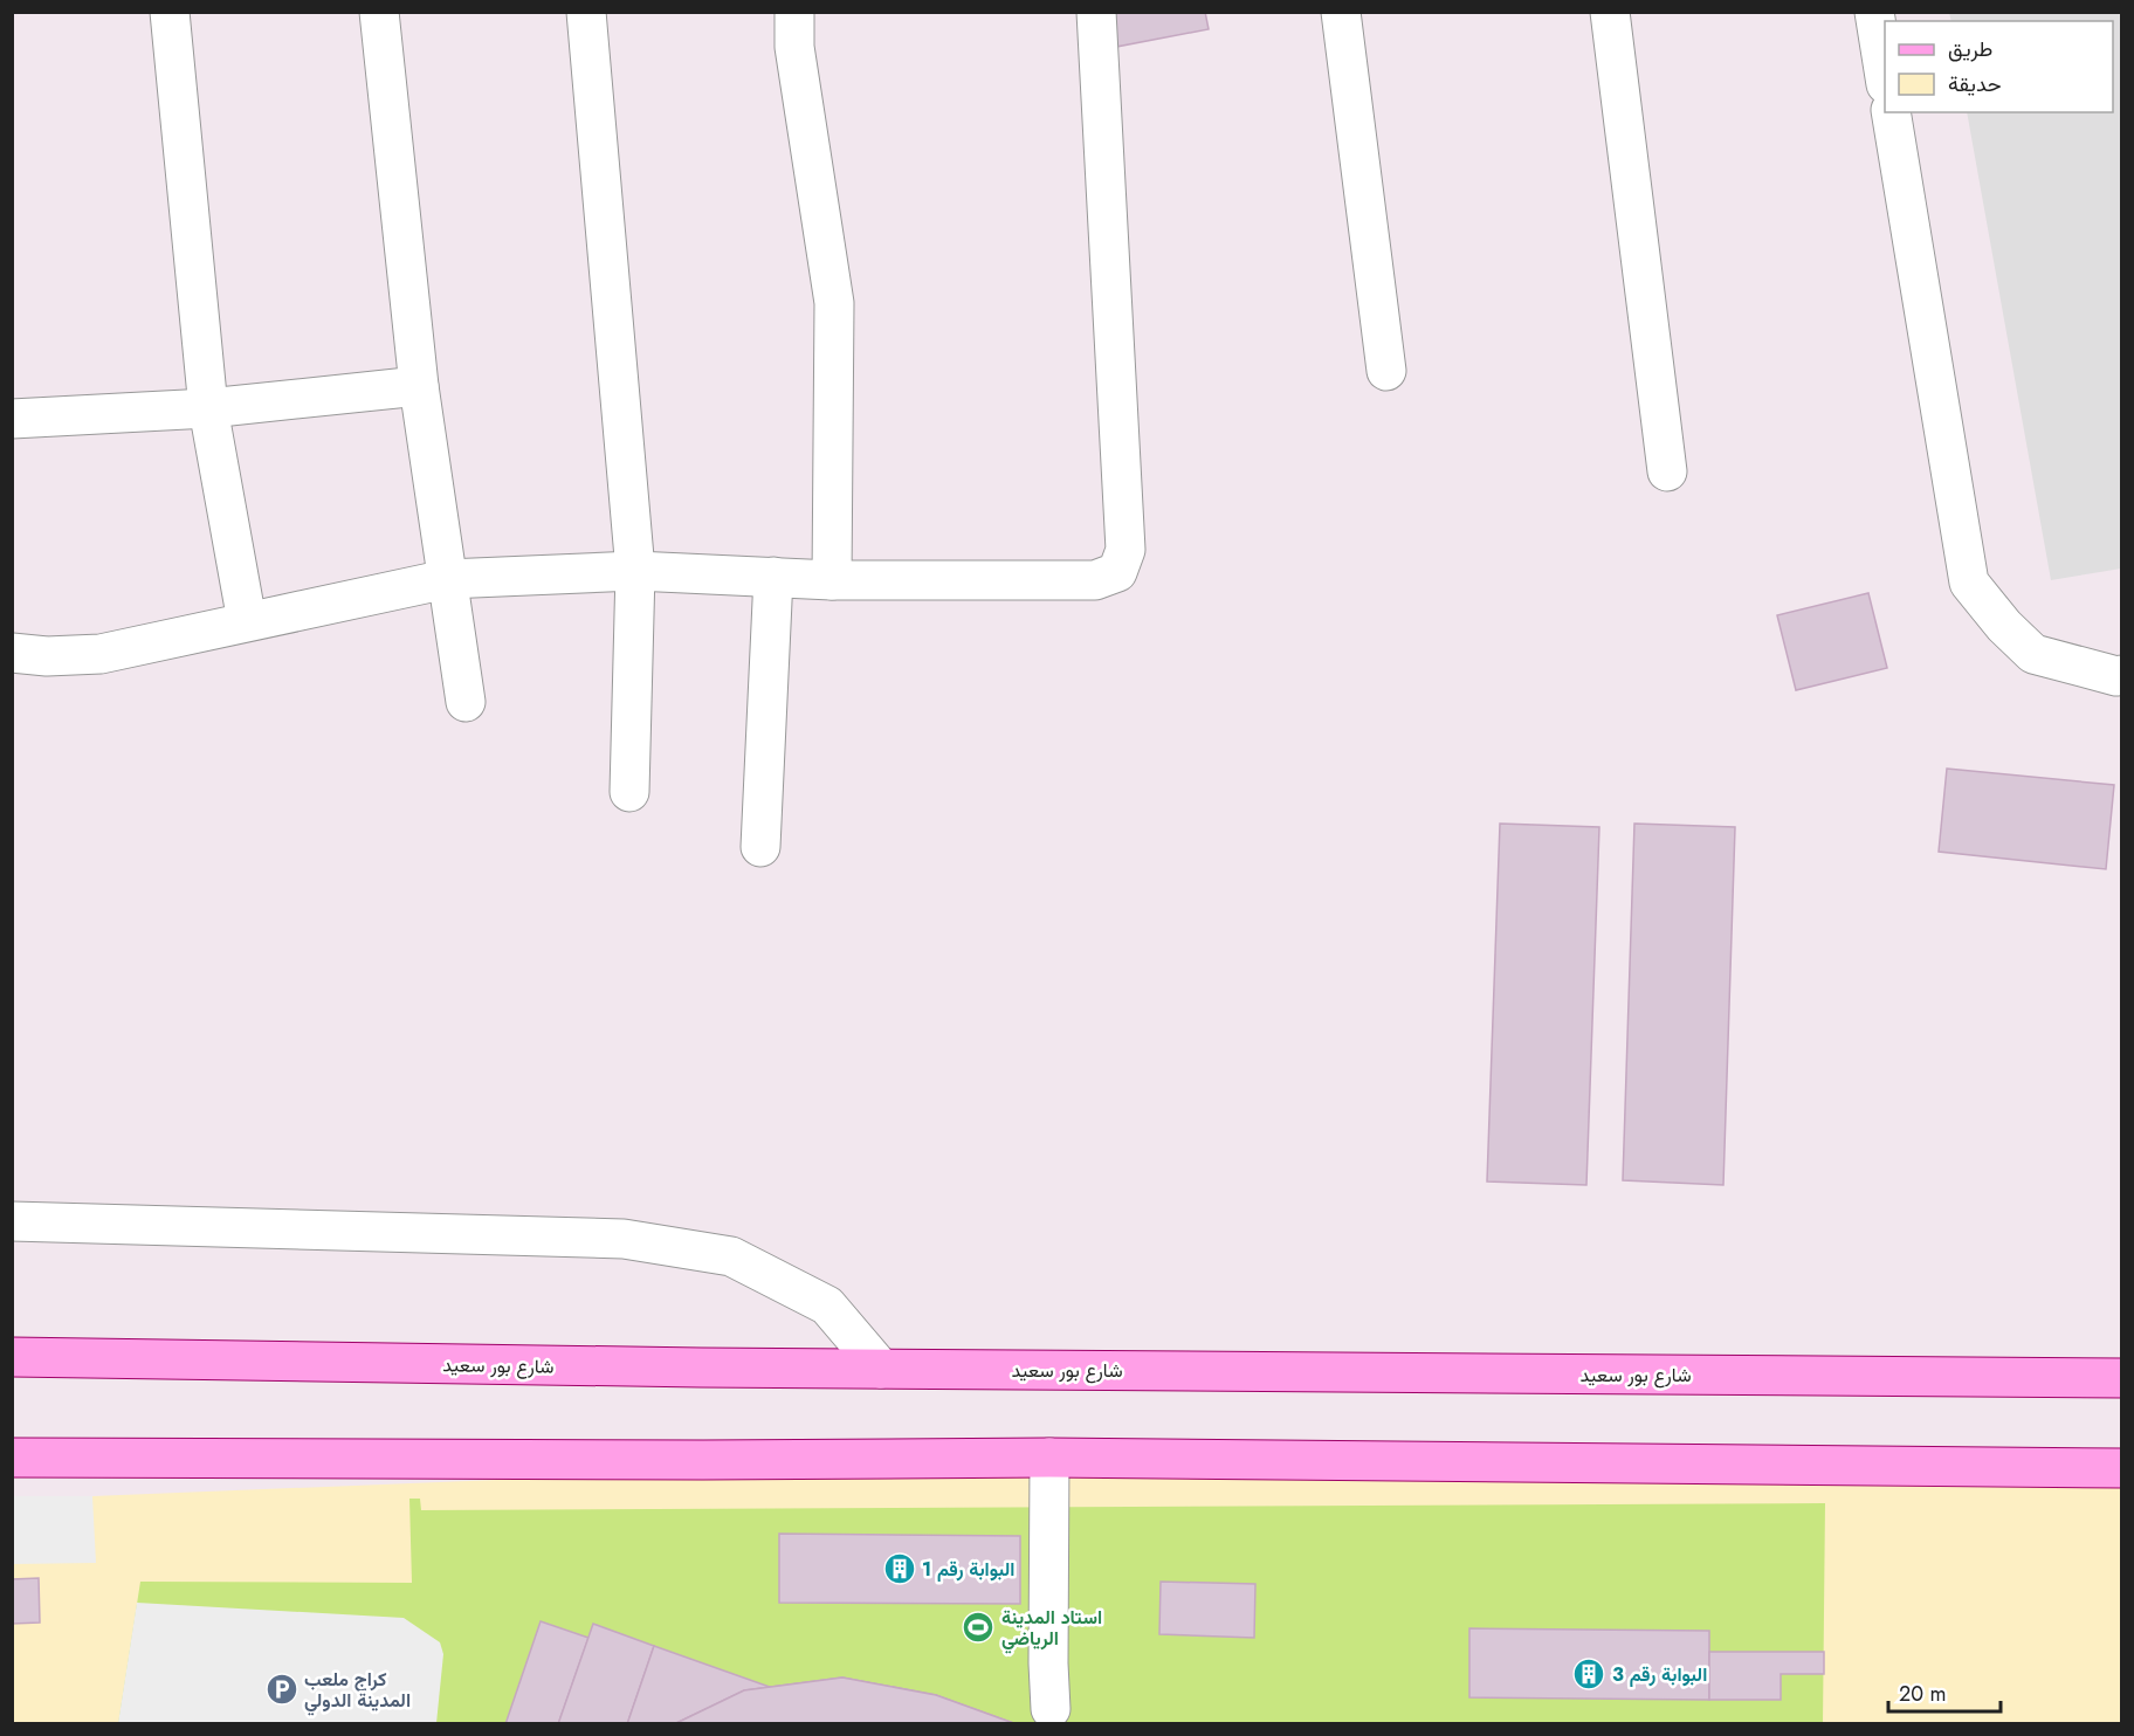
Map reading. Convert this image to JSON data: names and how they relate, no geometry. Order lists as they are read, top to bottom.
{
  "streets": {
    "main road": ["شارع بور سعيد"]
  },
  "places": {
    "building": ["البوابة رقم 1", "البوابة رقم 3"],
    "sports": ["استاد المدينة الرياضي"],
    "parking": ["كراج ملعب المدينة الدولي"]
  },
  "legend": ["طريق", "حديقة"],
  "scale_bar": "20 m"
}
